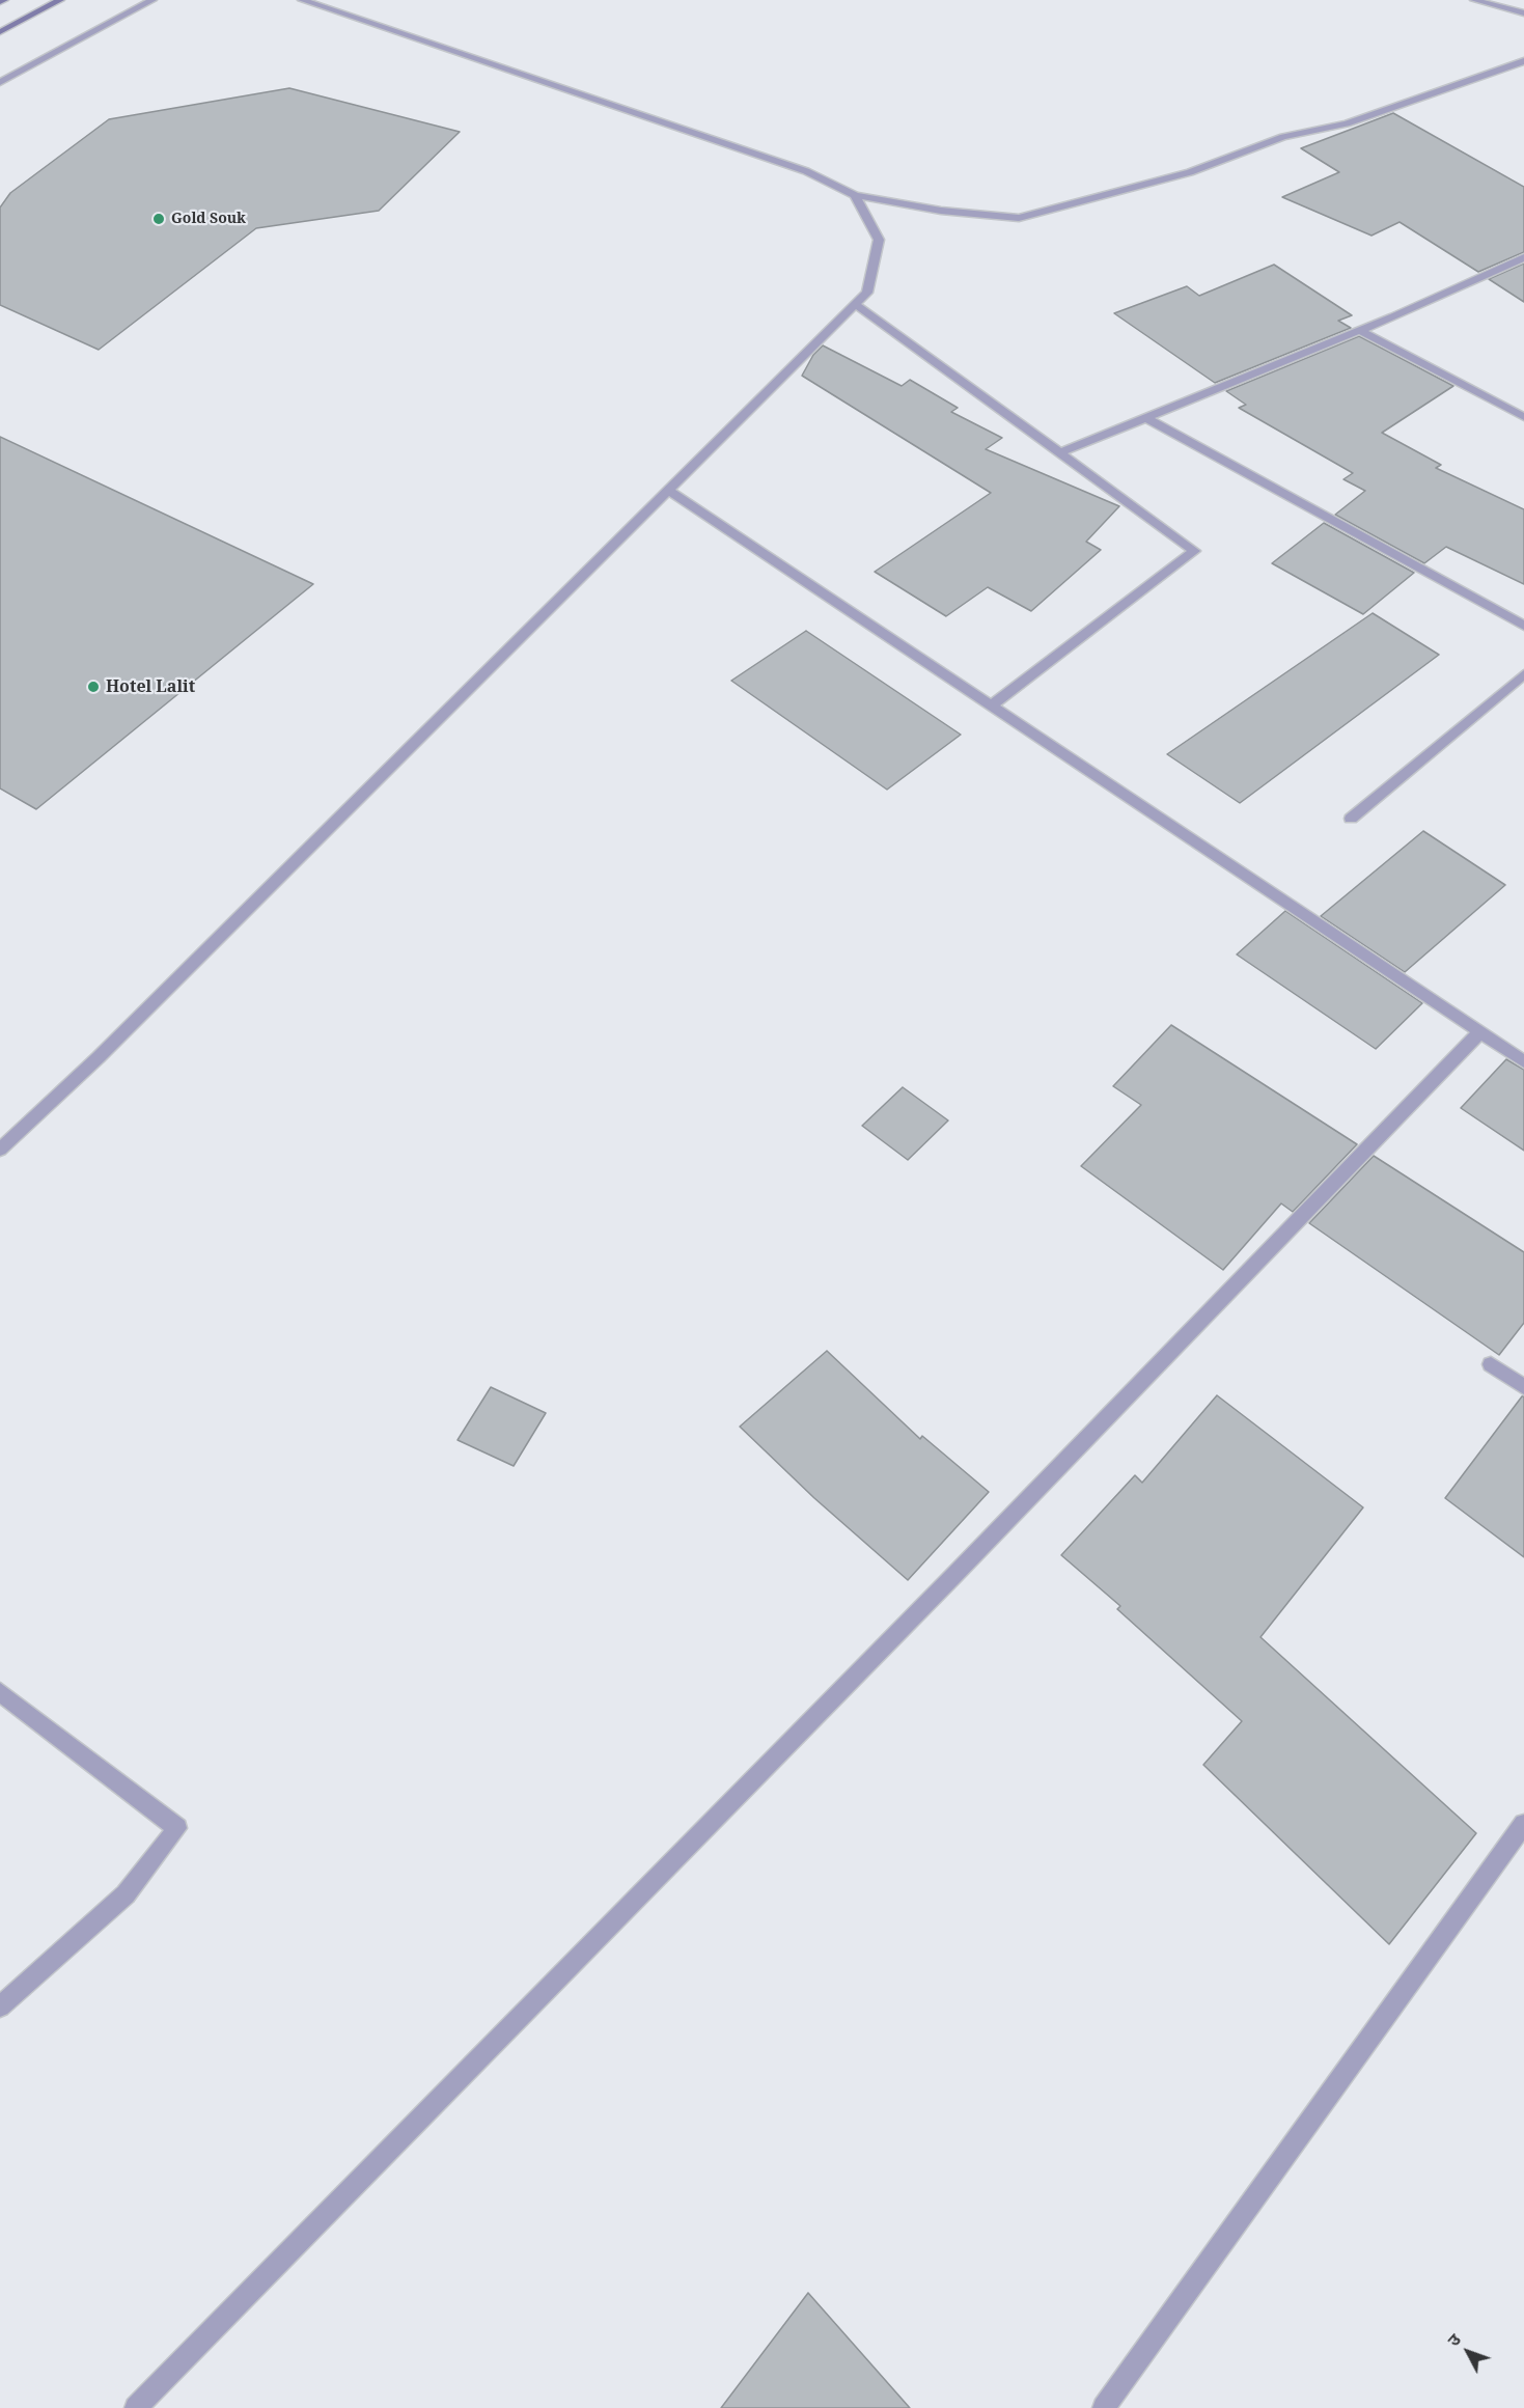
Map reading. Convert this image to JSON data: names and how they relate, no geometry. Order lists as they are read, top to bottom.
{
  "places": ["Gold Souk", "Hotel Lalit"],
  "north": "top left"
}
